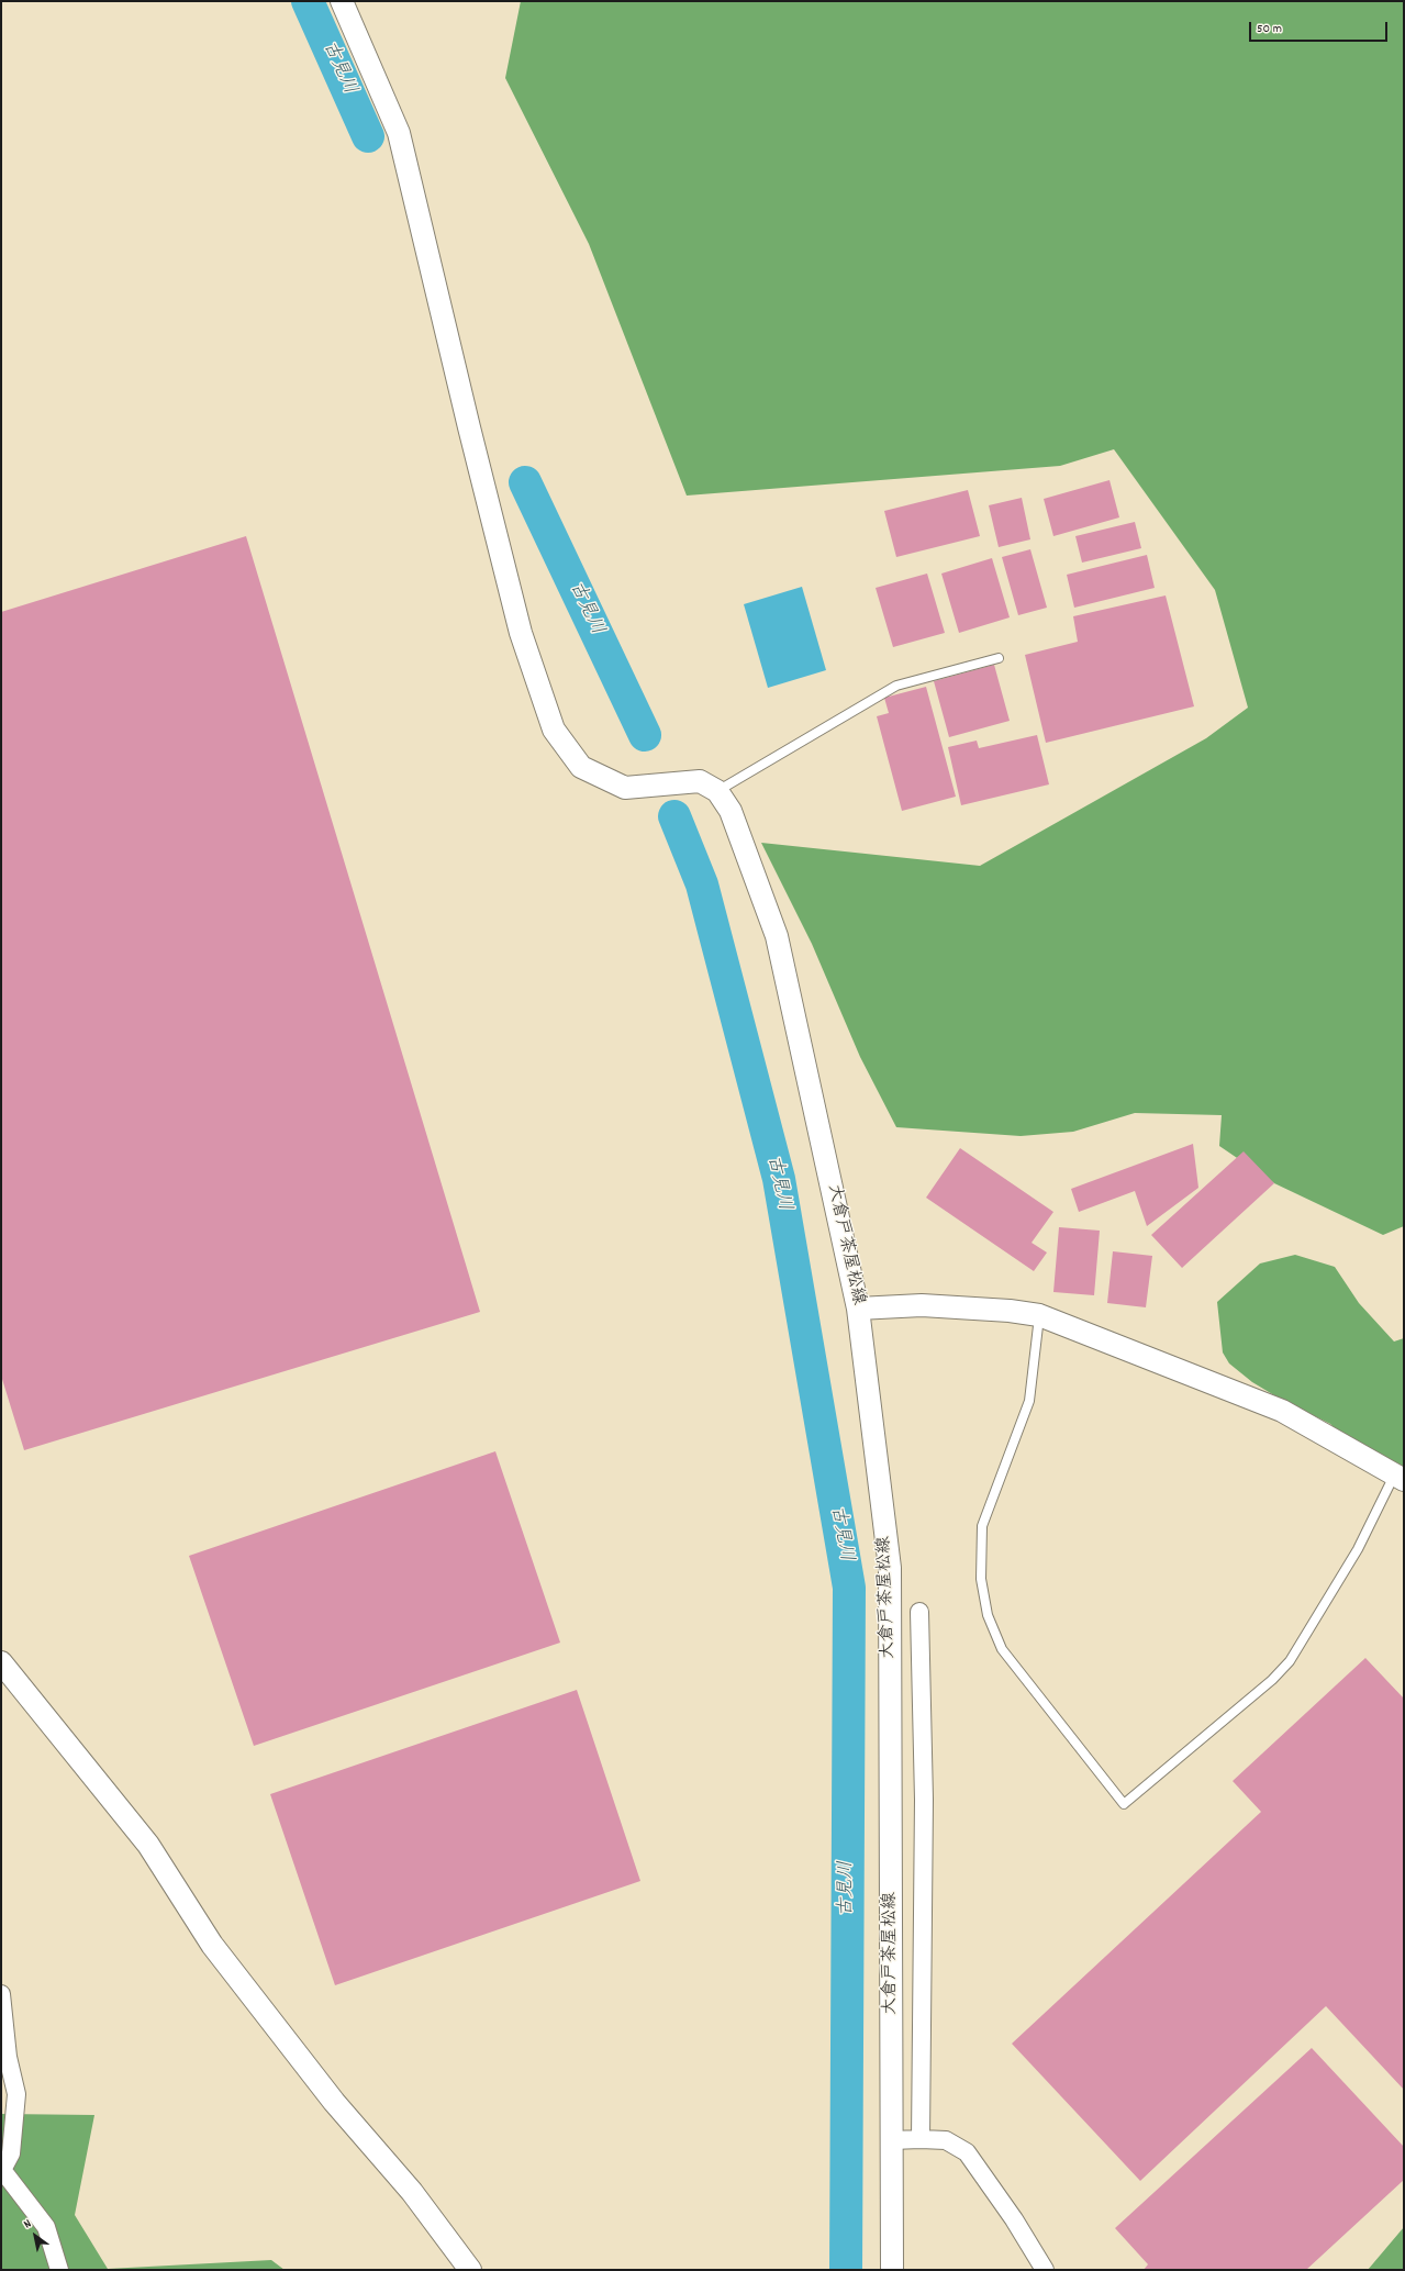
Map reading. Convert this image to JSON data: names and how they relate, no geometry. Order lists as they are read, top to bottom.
{
  "streets": {
    "street": ["大倉戸茶屋松線"]
  },
  "water": ["古見川"],
  "scale_bar": "50 m",
  "north": "top left"
}
